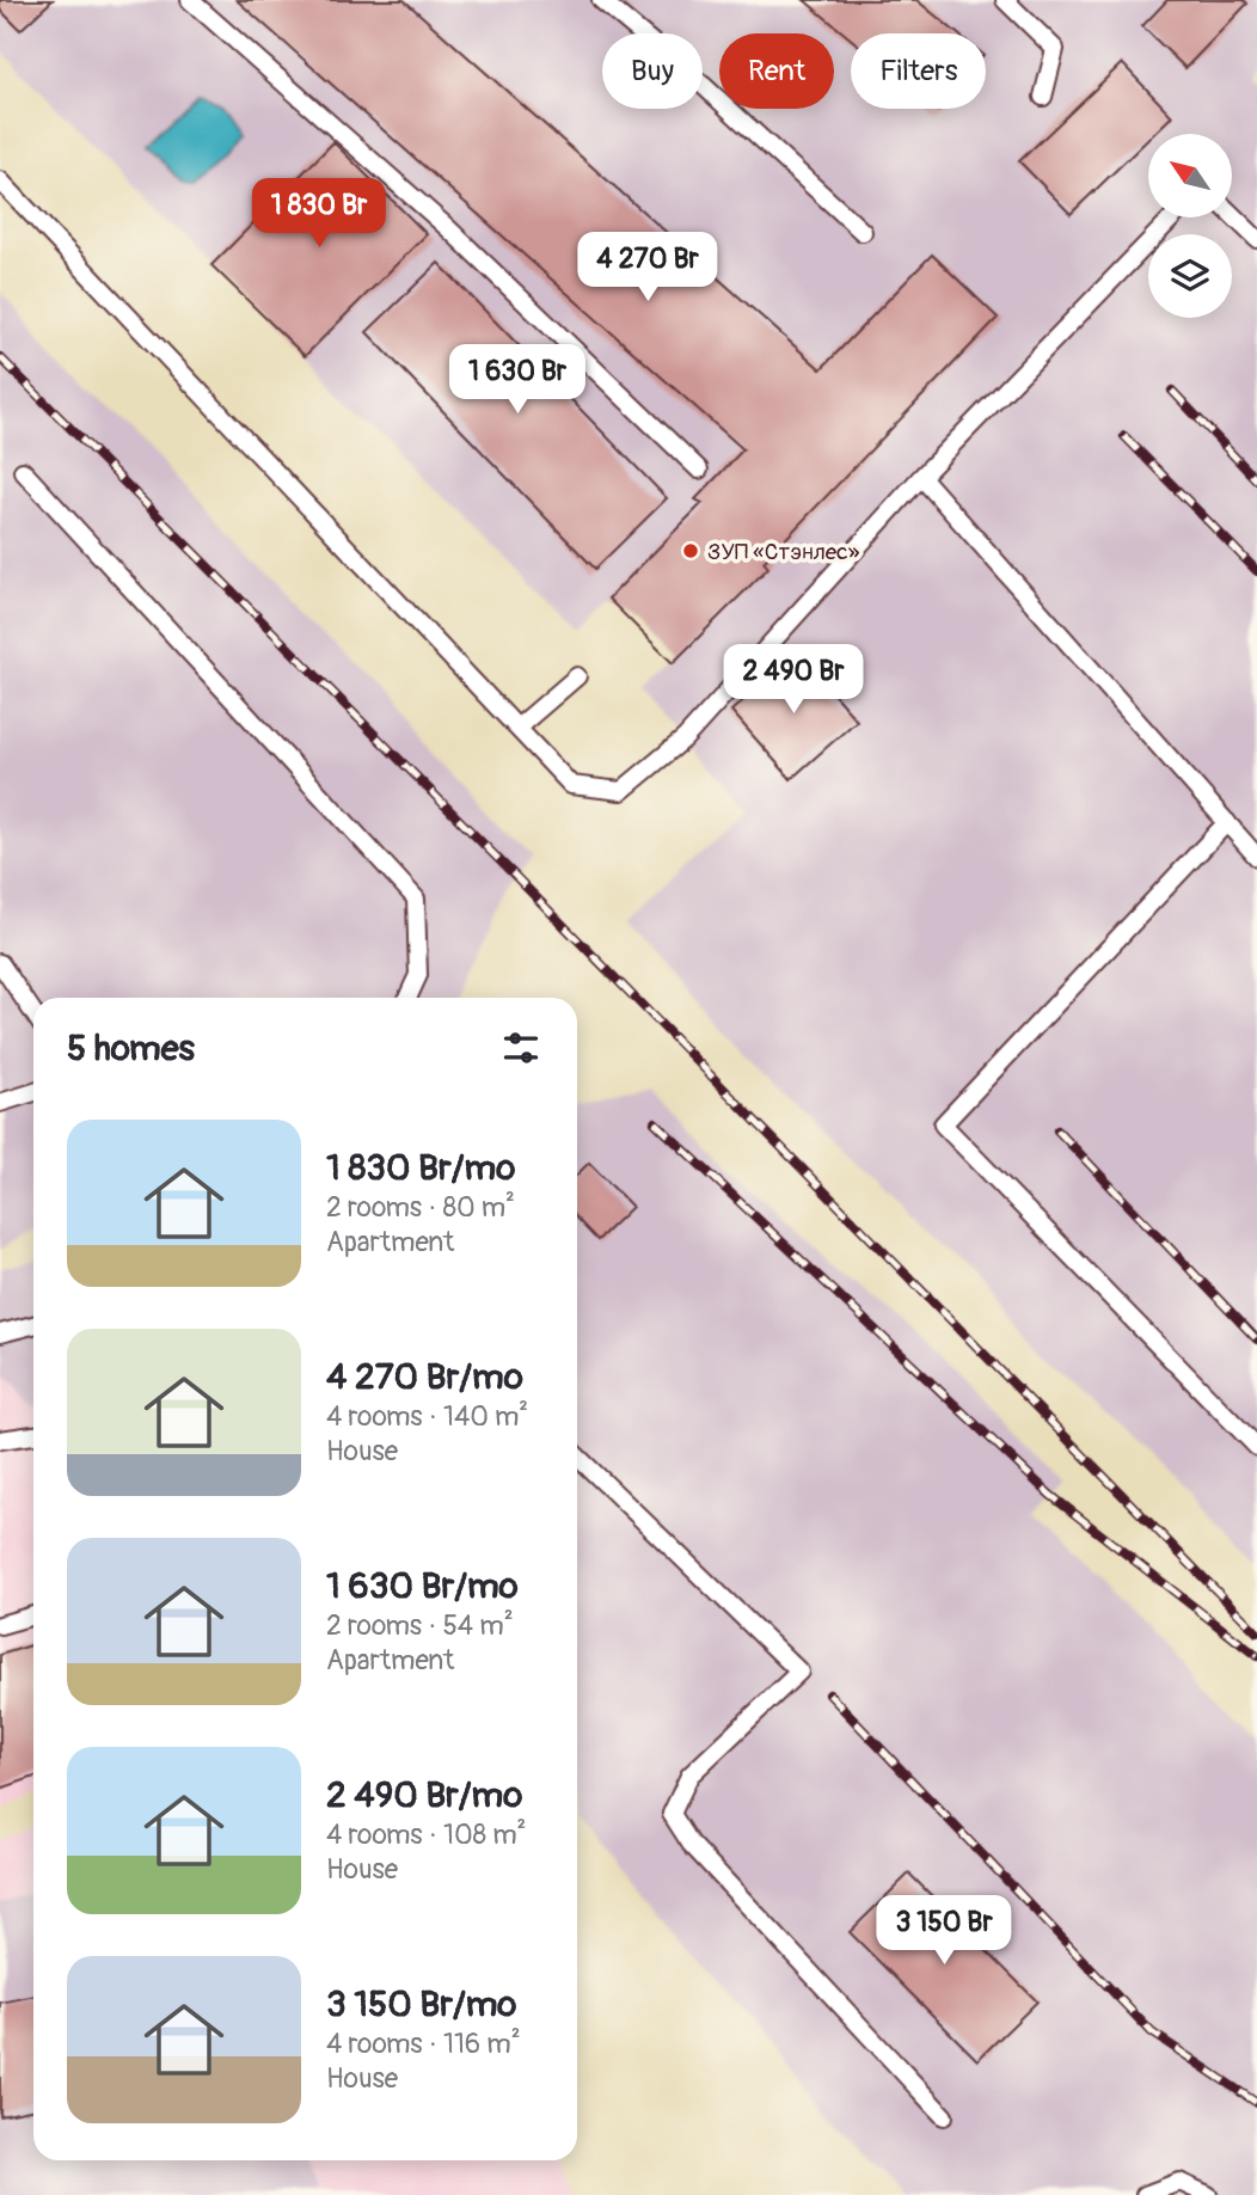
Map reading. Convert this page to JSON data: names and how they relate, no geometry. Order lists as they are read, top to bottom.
{
  "places": ["ЗУП «Стэнлес»"],
  "north": "top left",
  "page": {
    "chip": ["Buy", "Rent", "Filters"],
    "price": [
      "1 830 Br",
      "4 270 Br",
      "1 630 Br",
      "2 490 Br",
      "3 150 Br"
    ],
    "heading": "5 homes",
    "list": [
      {
        "name": "1 830 Br/mo",
        "note": "2 rooms · 80 m² · Apartment"
      },
      {
        "name": "4 270 Br/mo",
        "note": "4 rooms · 140 m² · House"
      },
      {
        "name": "1 630 Br/mo",
        "note": "2 rooms · 54 m² · Apartment"
      },
      {
        "name": "2 490 Br/mo",
        "note": "4 rooms · 108 m² · House"
      },
      {
        "name": "3 150 Br/mo",
        "note": "4 rooms · 116 m² · House"
      }
    ]
  }
}
